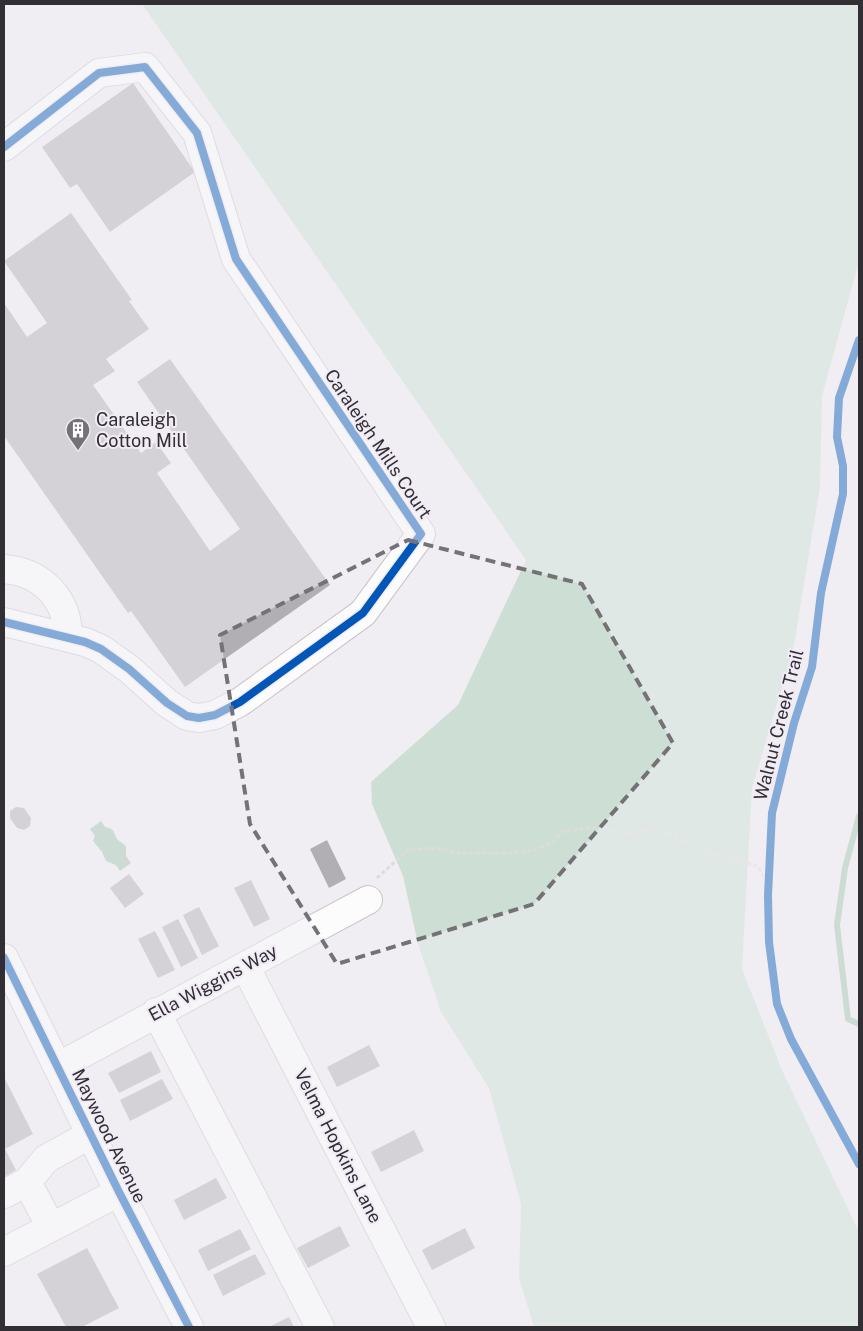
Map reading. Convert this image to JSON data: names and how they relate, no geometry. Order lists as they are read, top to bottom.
{
  "streets": {
    "street": [
      "Caraleigh Mills Court",
      "Ella Wiggins Way",
      "Maywood Avenue",
      "Velma Hopkins Lane"
    ],
    "cycle path": ["Walnut Creek Trail"]
  },
  "crossings": [
    ["Ella Wiggins Way", "Maywood Avenue"],
    ["Ella Wiggins Way", "Velma Hopkins Lane"]
  ],
  "places": {
    "building": ["Caraleigh Cotton Mill"]
  }
}
